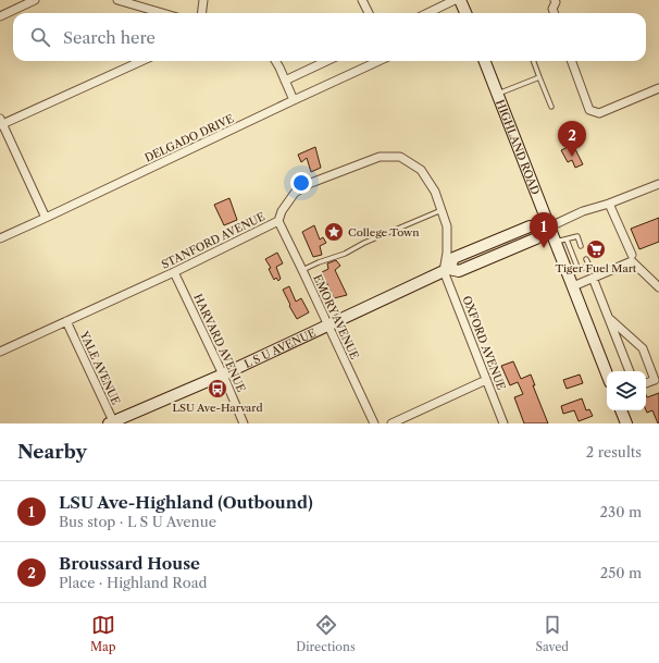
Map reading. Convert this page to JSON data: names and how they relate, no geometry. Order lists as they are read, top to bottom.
{
  "streets": {
    "street": [
      "DELGADO DRIVE",
      "HIGHLAND ROAD",
      "STANFORD AVENUE",
      "EMORY AVENUE",
      "HARVARD AVENUE",
      "OXFORD AVENUE",
      "L S U AVENUE",
      "YALE AVENUE"
    ]
  },
  "crossings": [
    ["HIGHLAND ROAD", "L S U AVENUE"],
    ["STANFORD AVENUE", "EMORY AVENUE"],
    ["STANFORD AVENUE", "HARVARD AVENUE"],
    ["STANFORD AVENUE", "OXFORD AVENUE"],
    ["STANFORD AVENUE", "L S U AVENUE"],
    ["STANFORD AVENUE", "YALE AVENUE"],
    ["EMORY AVENUE", "L S U AVENUE"],
    ["HARVARD AVENUE", "L S U AVENUE"],
    ["OXFORD AVENUE", "L S U AVENUE"],
    ["L S U AVENUE", "YALE AVENUE"]
  ],
  "places": {
    "place": ["College Town"],
    "supermarket": ["Tiger Fuel Mart"],
    "bus stop": ["LSU Ave-Harvard"]
  },
  "page": {
    "search": "Search here",
    "pins": ["2", "1"],
    "heading": ["Nearby", "2 results"],
    "list": [
      {
        "mark": "1",
        "name": "LSU Ave-Highland (Outbound)",
        "note": "Bus stop · L S U Avenue",
        "value": "230 m"
      },
      {
        "mark": "2",
        "name": "Broussard House",
        "note": "Place · Highland Road",
        "value": "250 m"
      }
    ],
    "nav": ["Map", "Directions", "Saved"]
  }
}
